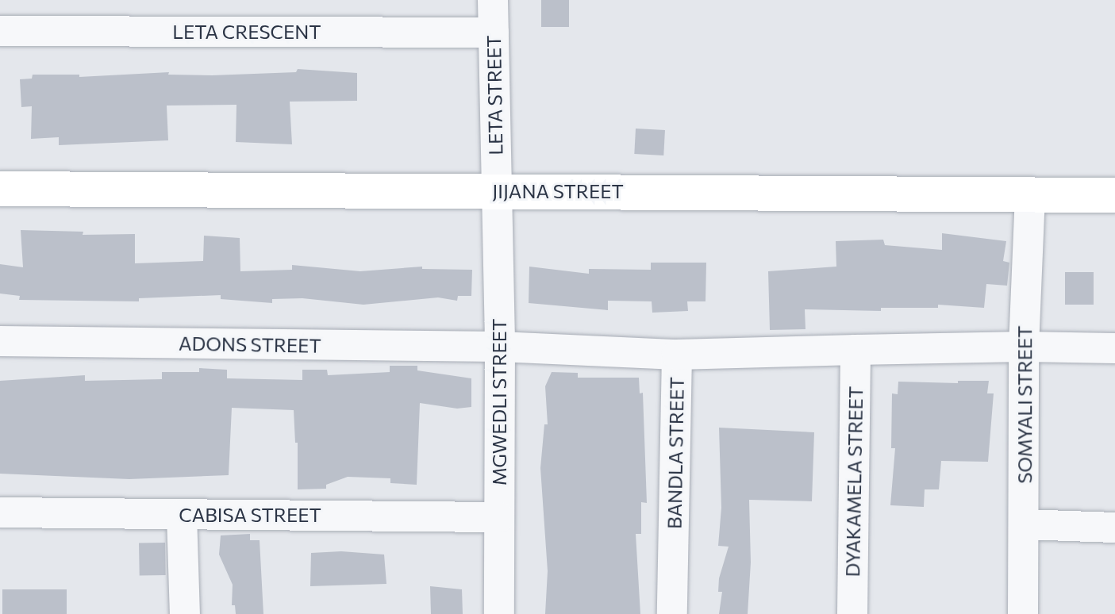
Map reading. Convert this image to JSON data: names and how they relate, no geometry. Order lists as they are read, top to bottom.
{
  "streets": {
    "street": [
      "LETA CRESCENT",
      "LETA STREET",
      "JIJANA STREET",
      "ADONS STREET",
      "MGWEDLI STREET",
      "SOMYALI STREET",
      "BANDLA STREET",
      "DYAKAMELA STREET",
      "CABISA STREET"
    ]
  },
  "crossings": [
    ["LETA CRESCENT", "LETA STREET"],
    ["LETA STREET", "JIJANA STREET"],
    ["LETA STREET", "MGWEDLI STREET"],
    ["JIJANA STREET", "MGWEDLI STREET"],
    ["JIJANA STREET", "SOMYALI STREET"],
    ["ADONS STREET", "MGWEDLI STREET"],
    ["ADONS STREET", "BANDLA STREET"],
    ["MGWEDLI STREET", "BANDLA STREET"],
    ["MGWEDLI STREET", "CABISA STREET"]
  ]
}
